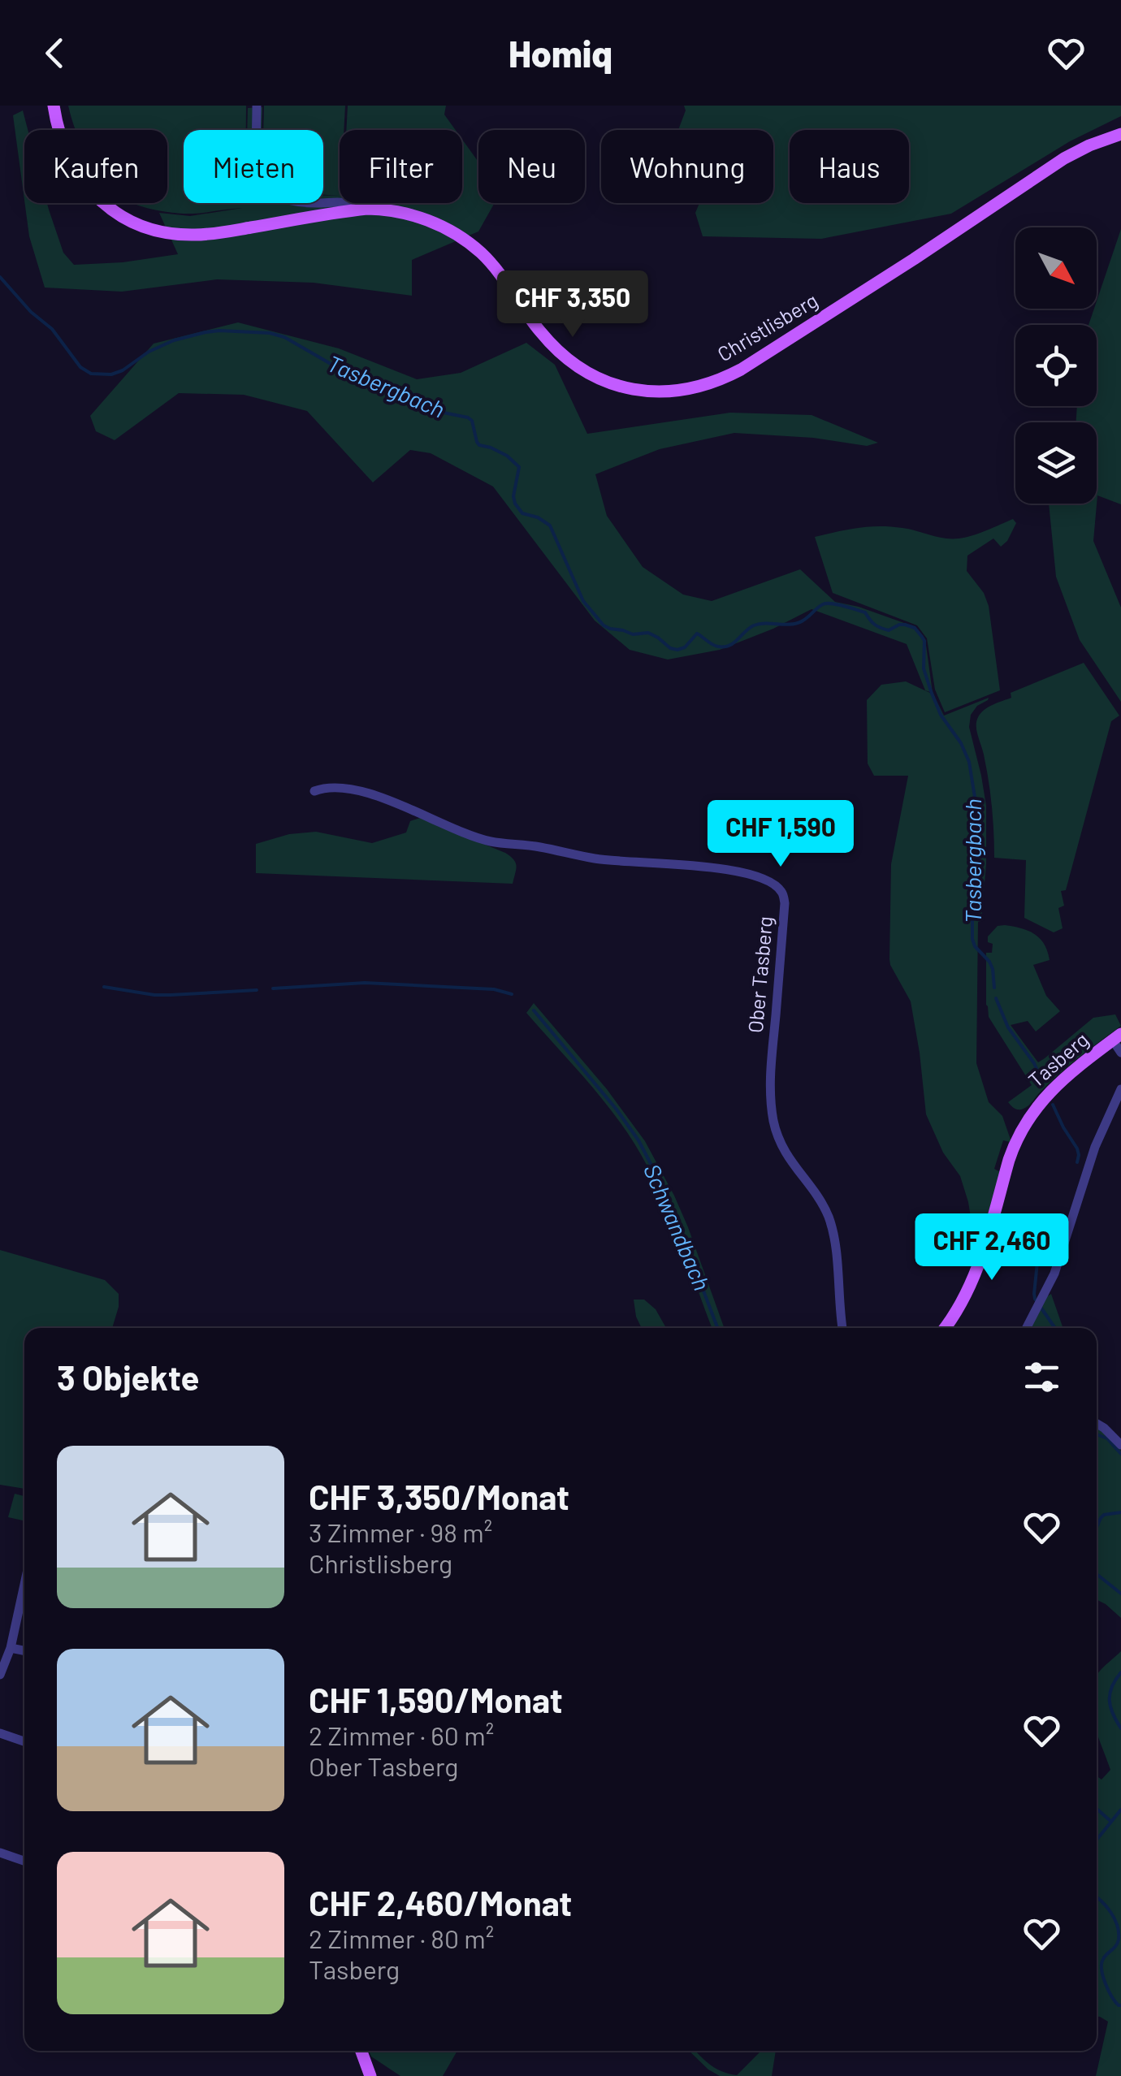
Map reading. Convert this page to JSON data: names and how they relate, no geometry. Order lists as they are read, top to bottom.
{
  "streets": {
    "main road": ["Christlisberg", "Tasberg"],
    "street": ["Ober Tasberg"]
  },
  "water": ["Tasbergbach", "Schwandbach"],
  "north": "bottom right",
  "page": {
    "header": "Homiq",
    "chip": [
      "Kaufen",
      "Mieten",
      "Filter",
      "Neu",
      "Wohnung",
      "Haus"
    ],
    "price": ["CHF 3,350", "CHF 1,590", "CHF 2,460"],
    "heading": "3 Objekte",
    "list": [
      {
        "name": "CHF 3,350/Monat",
        "note": "3 Zimmer · 98 m² · Christlisberg"
      },
      {
        "name": "CHF 1,590/Monat",
        "note": "2 Zimmer · 60 m² · Ober Tasberg"
      },
      {
        "name": "CHF 2,460/Monat",
        "note": "2 Zimmer · 80 m² · Tasberg"
      }
    ]
  }
}
